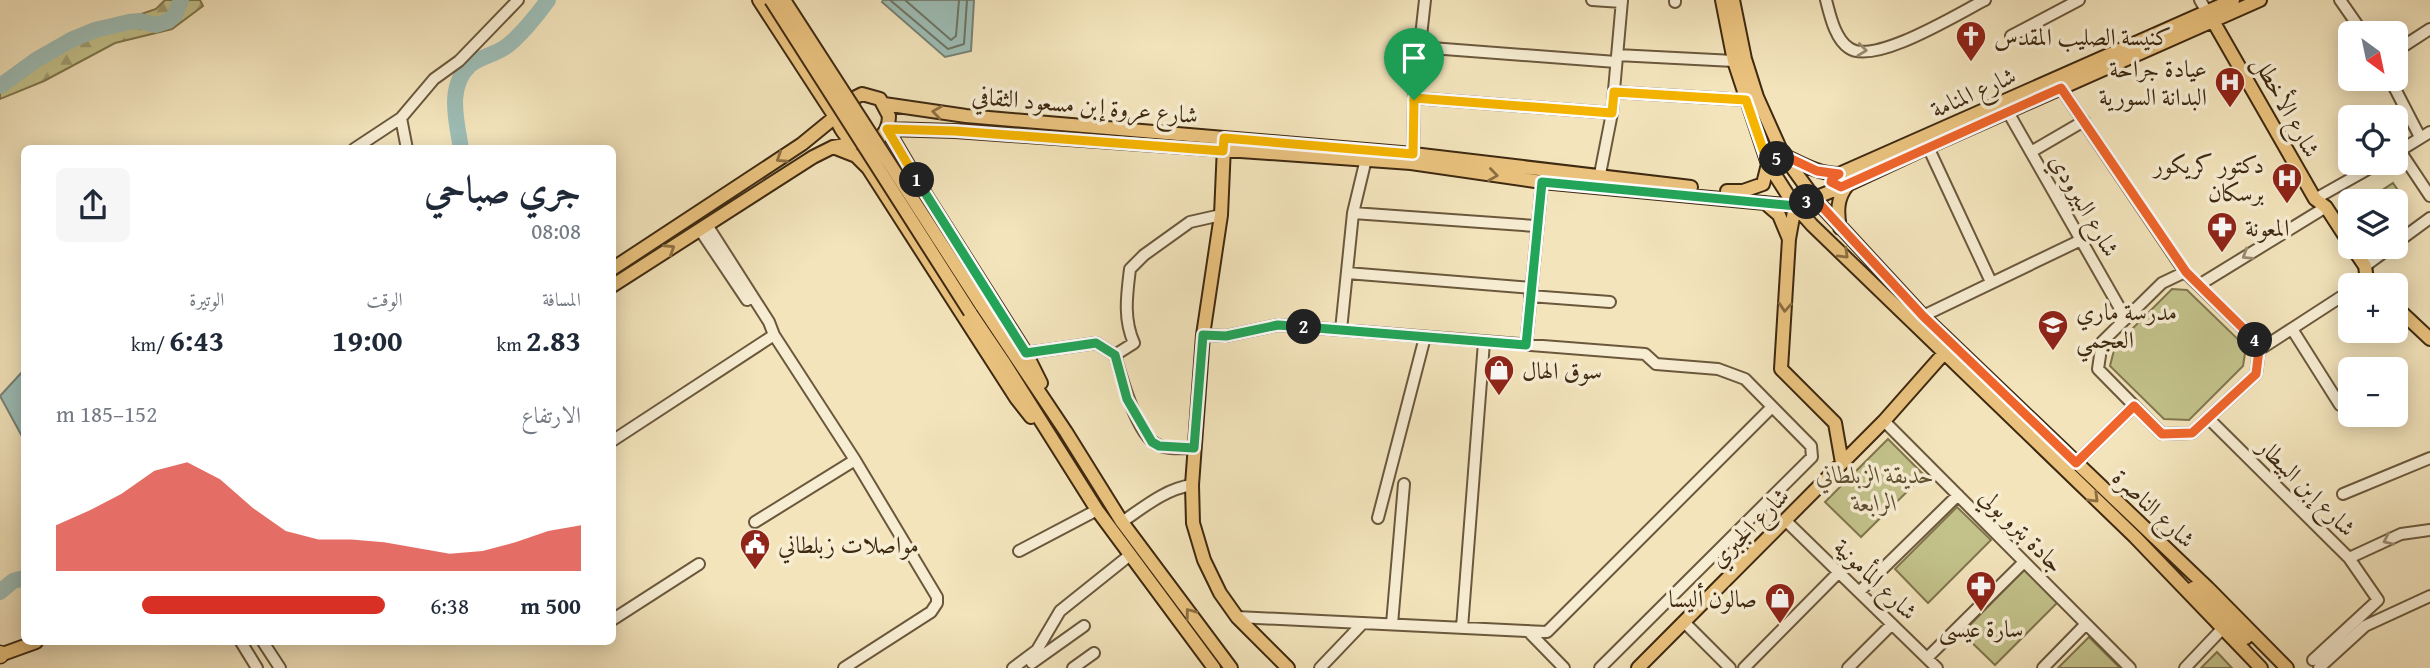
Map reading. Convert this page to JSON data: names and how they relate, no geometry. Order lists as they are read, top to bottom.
{
  "streets": {
    "main road": [
      "شارع المنامة",
      "شارع عروة إبن مسعود الثقافي",
      "شارع الأخطل",
      "شارع الناصرة",
      "شارع الجبري"
    ],
    "street": [
      "شارع البيرودي",
      "شارع إبن البيطار",
      "جادة بترو بولي",
      "شارع المأمونية"
    ]
  },
  "crossings": [
    ["شارع المنامة", "شارع عروة إبن مسعود الثقافي"],
    ["شارع المنامة", "شارع الأخطل"],
    ["شارع المنامة", "شارع البيرودي"],
    ["شارع المنامة", "شارع الناصرة"],
    ["شارع عروة إبن مسعود الثقافي", "شارع الناصرة"],
    ["شارع البيرودي", "شارع إبن البيطار"],
    ["شارع الناصرة", "شارع الجبري"],
    ["شارع الجبري", "جادة بترو بولي"],
    ["شارع الجبري", "شارع المأمونية"]
  ],
  "parks": ["حديقة الزبلطاني الرابعة"],
  "places": {
    "church": ["كنيسة الصليب المقدس"],
    "hospital": ["عيادة جراحة البدانة السورية", "دكتور كريكور برسكان"],
    "pharmacy": ["المعونة", "سارة عيسى"],
    "school or university": ["مدرسة ماري العجمي"],
    "shop": ["سوق الهال", "صالون أليسا"],
    "public building": ["مواصلات زبلطاني"]
  },
  "north": "bottom right",
  "page": {
    "map_buttons": ["+", "−"],
    "pins": [
      "5",
      "1",
      "3",
      "2",
      "4"
    ],
    "heading": ["جري صباحي", "08:08"],
    "stats": [
      ["المسافة", "2.83 km"],
      ["الوقت", "19:00"],
      ["الوتيرة", "6:43 /km"]
    ],
    "chart": ["الارتفاع", "152–185 m"],
    "list": [
      {
        "name": "500 m",
        "note": "6:38"
      }
    ]
  }
}
